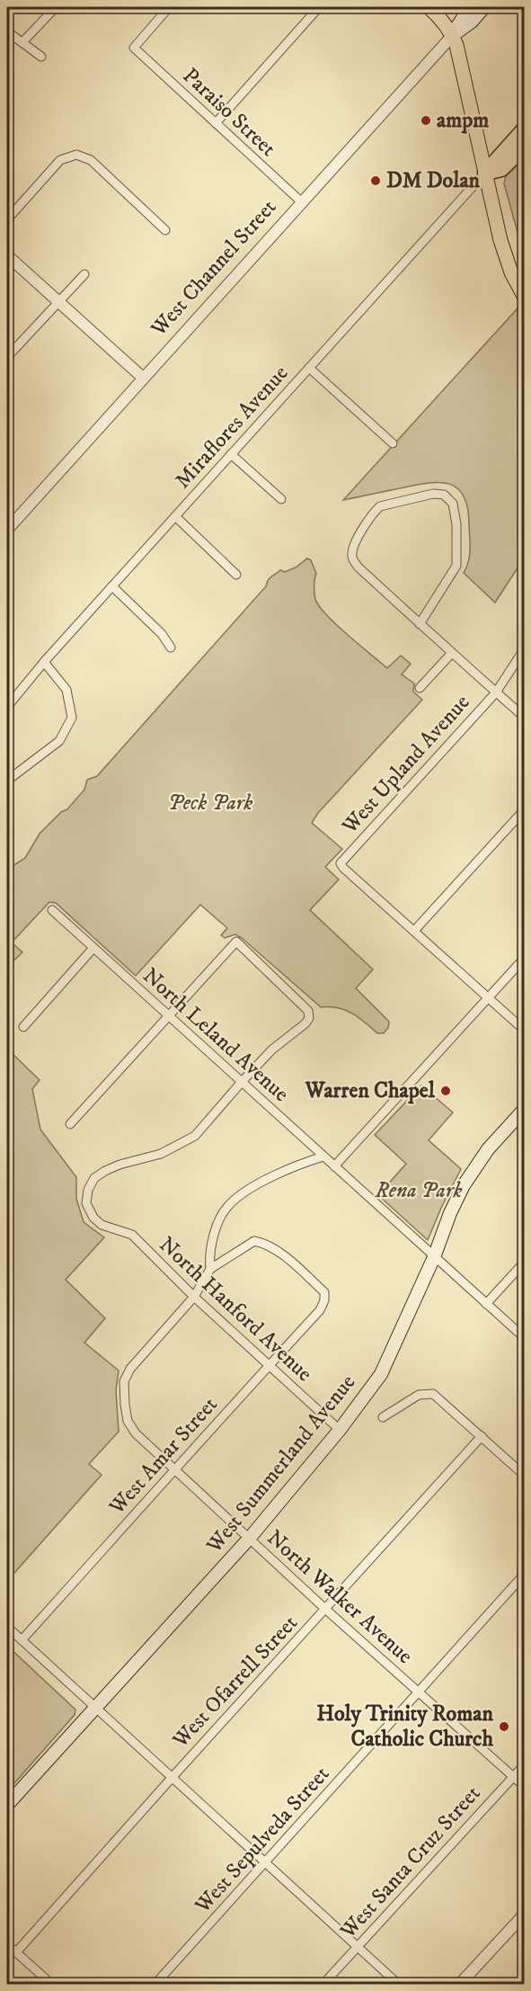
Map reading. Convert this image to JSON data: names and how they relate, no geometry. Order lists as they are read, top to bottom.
{
  "streets": {
    "main road": ["West Channel Street", "West Summerland Avenue"],
    "street": [
      "Paraiso Street",
      "Miraflores Avenue",
      "West Upland Avenue",
      "North Leland Avenue",
      "North Hanford Avenue",
      "West Amar Street",
      "North Walker Avenue",
      "West Ofarrell Street",
      "West Sepulveda Street",
      "West Santa Cruz Street"
    ]
  },
  "crossings": [
    ["Paraiso Street", "West Channel Street"],
    ["North Leland Avenue", "North Hanford Avenue"],
    ["North Leland Avenue", "West Summerland Avenue"],
    ["North Hanford Avenue", "West Amar Street"],
    ["North Hanford Avenue", "West Summerland Avenue"],
    ["North Hanford Avenue", "North Walker Avenue"],
    ["West Amar Street", "North Walker Avenue"],
    ["West Summerland Avenue", "North Walker Avenue"],
    ["North Walker Avenue", "West Ofarrell Street"],
    ["North Walker Avenue", "West Sepulveda Street"],
    ["North Walker Avenue", "West Santa Cruz Street"]
  ],
  "parks": ["Peck Park", "Rena Park"],
  "places": [
    "ampm",
    "DM Dolan",
    "Warren Chapel",
    "Holy Trinity Roman Catholic Church"
  ]
}
